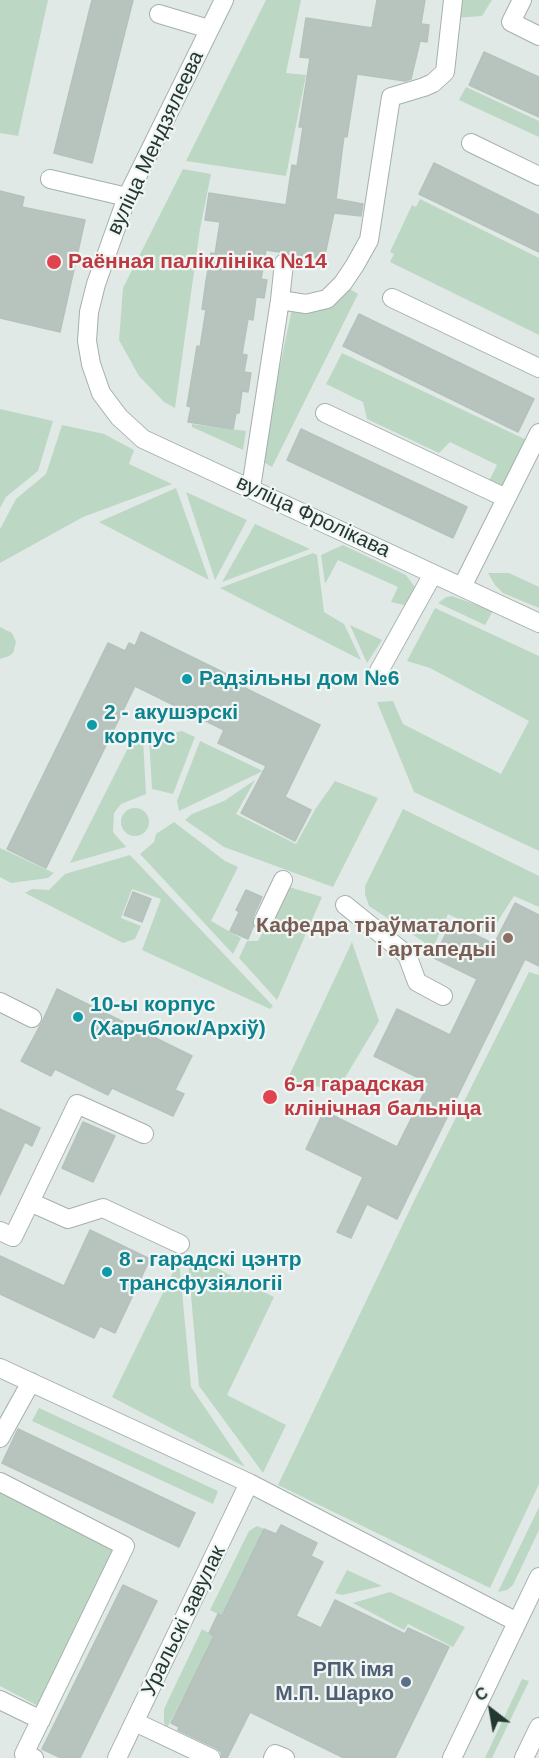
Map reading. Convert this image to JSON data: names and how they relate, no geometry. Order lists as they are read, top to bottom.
{
  "streets": {
    "street": ["вуліца Мендзялеева", "вуліца Фролікава", "Уральскі завулак"]
  },
  "crossings": [
    ["вуліца Мендзялеева", "вуліца Фролікава"]
  ],
  "places": [
    "Раённая паліклініка №14",
    "Радзільны дом №6",
    "2 - акушэрскі корпус",
    "Кафедра траўматалогіі і артапедыі",
    "10-ы корпус (Харчблок/Архіў)",
    "6-я гарадская клінічная бальніца",
    "8 - гарадскі цэнтр трансфузіялогіі",
    "РПК імя М.П. Шарко"
  ],
  "north": "top left"
}
